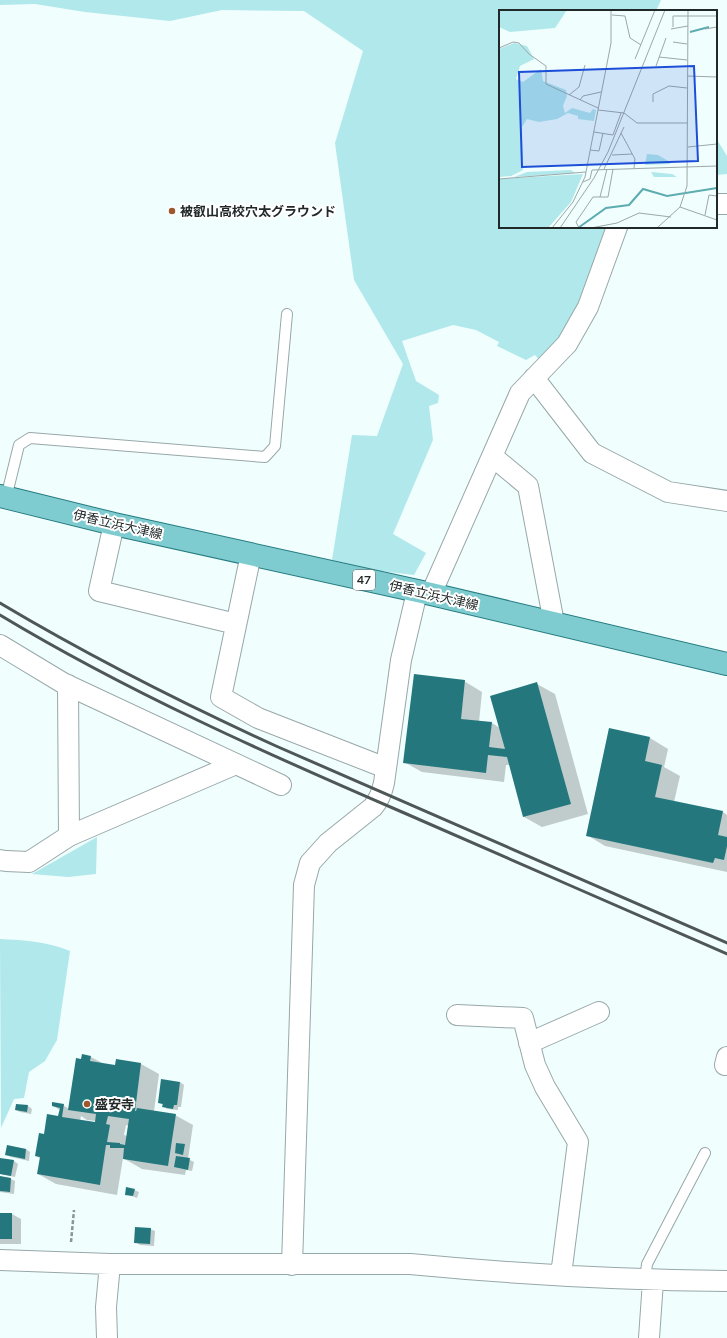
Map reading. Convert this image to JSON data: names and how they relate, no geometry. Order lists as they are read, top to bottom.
{
  "streets": {
    "main road": ["伊香立浜大津線", "47"]
  },
  "places": ["被叡山高校穴太グラウンド", "盛安寺"]
}
